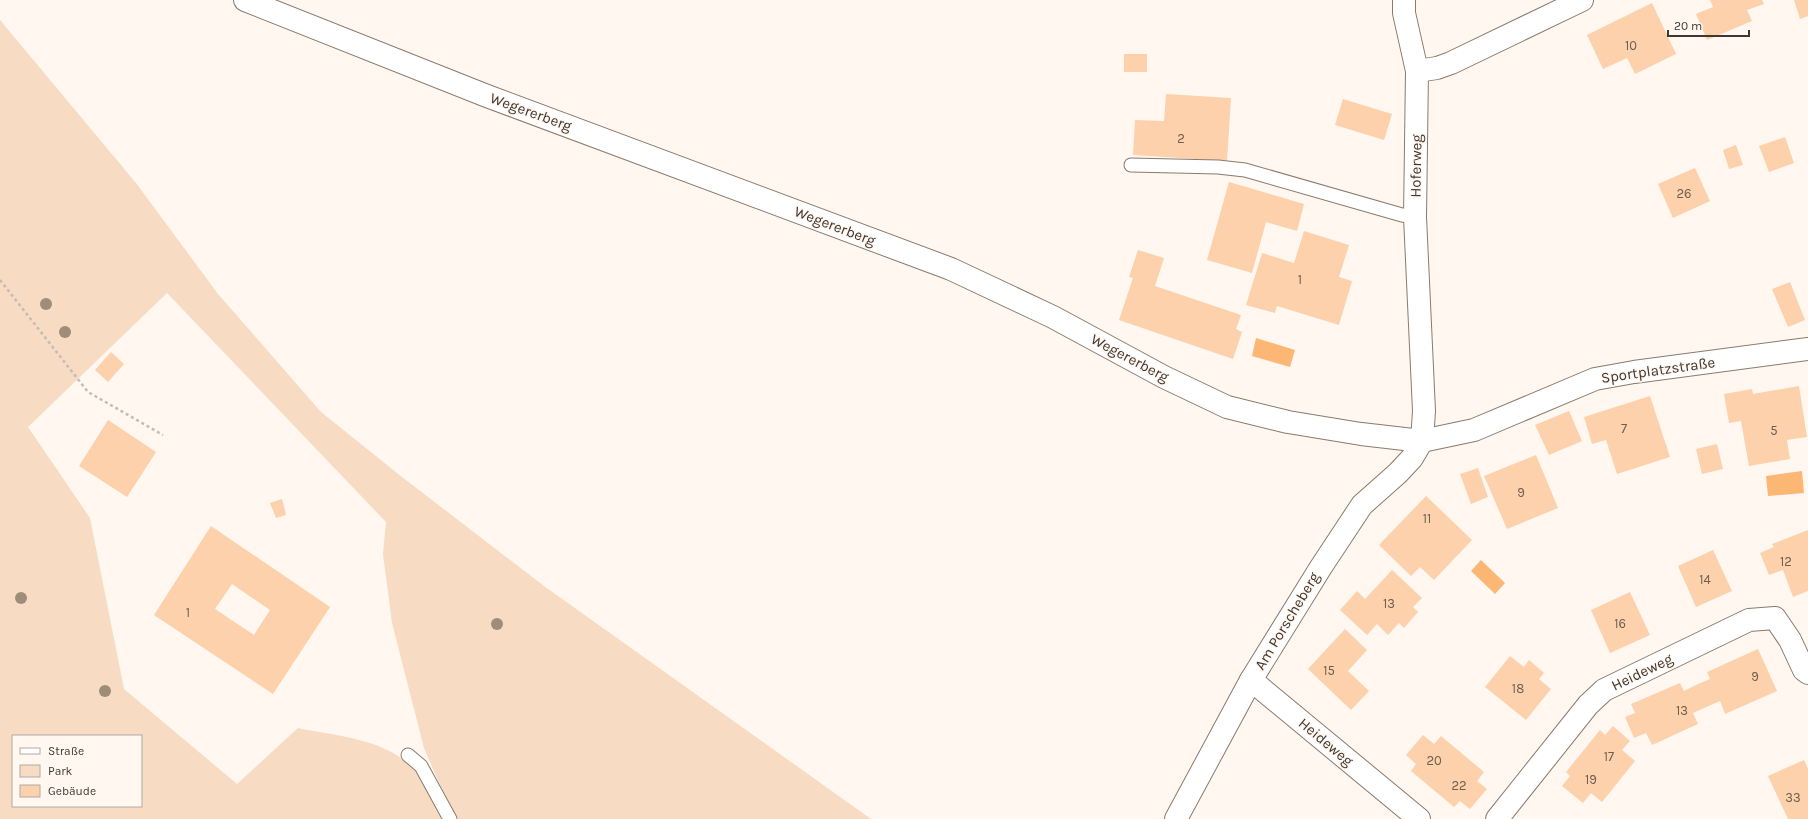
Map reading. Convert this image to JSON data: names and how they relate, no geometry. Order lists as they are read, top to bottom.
{
  "streets": {
    "street": [
      "Wegererberg",
      "Hoferweg",
      "Sportplatzstraße",
      "Am Porscheberg",
      "Heideweg"
    ]
  },
  "crossings": [
    ["Wegererberg", "Hoferweg"],
    ["Wegererberg", "Sportplatzstraße"],
    ["Wegererberg", "Am Porscheberg"],
    ["Hoferweg", "Sportplatzstraße"],
    ["Hoferweg", "Am Porscheberg"],
    ["Sportplatzstraße", "Am Porscheberg"],
    ["Am Porscheberg", "Heideweg"]
  ],
  "house_numbers": [
    "10",
    "2",
    "26",
    "1",
    "7",
    "5",
    "9",
    "11",
    "12",
    "14",
    "13",
    "1",
    "16",
    "15",
    "9",
    "18",
    "13",
    "17",
    "20",
    "19",
    "22",
    "33"
  ],
  "legend": ["Straße", "Park", "Gebäude"],
  "scale_bar": "20 m"
}
